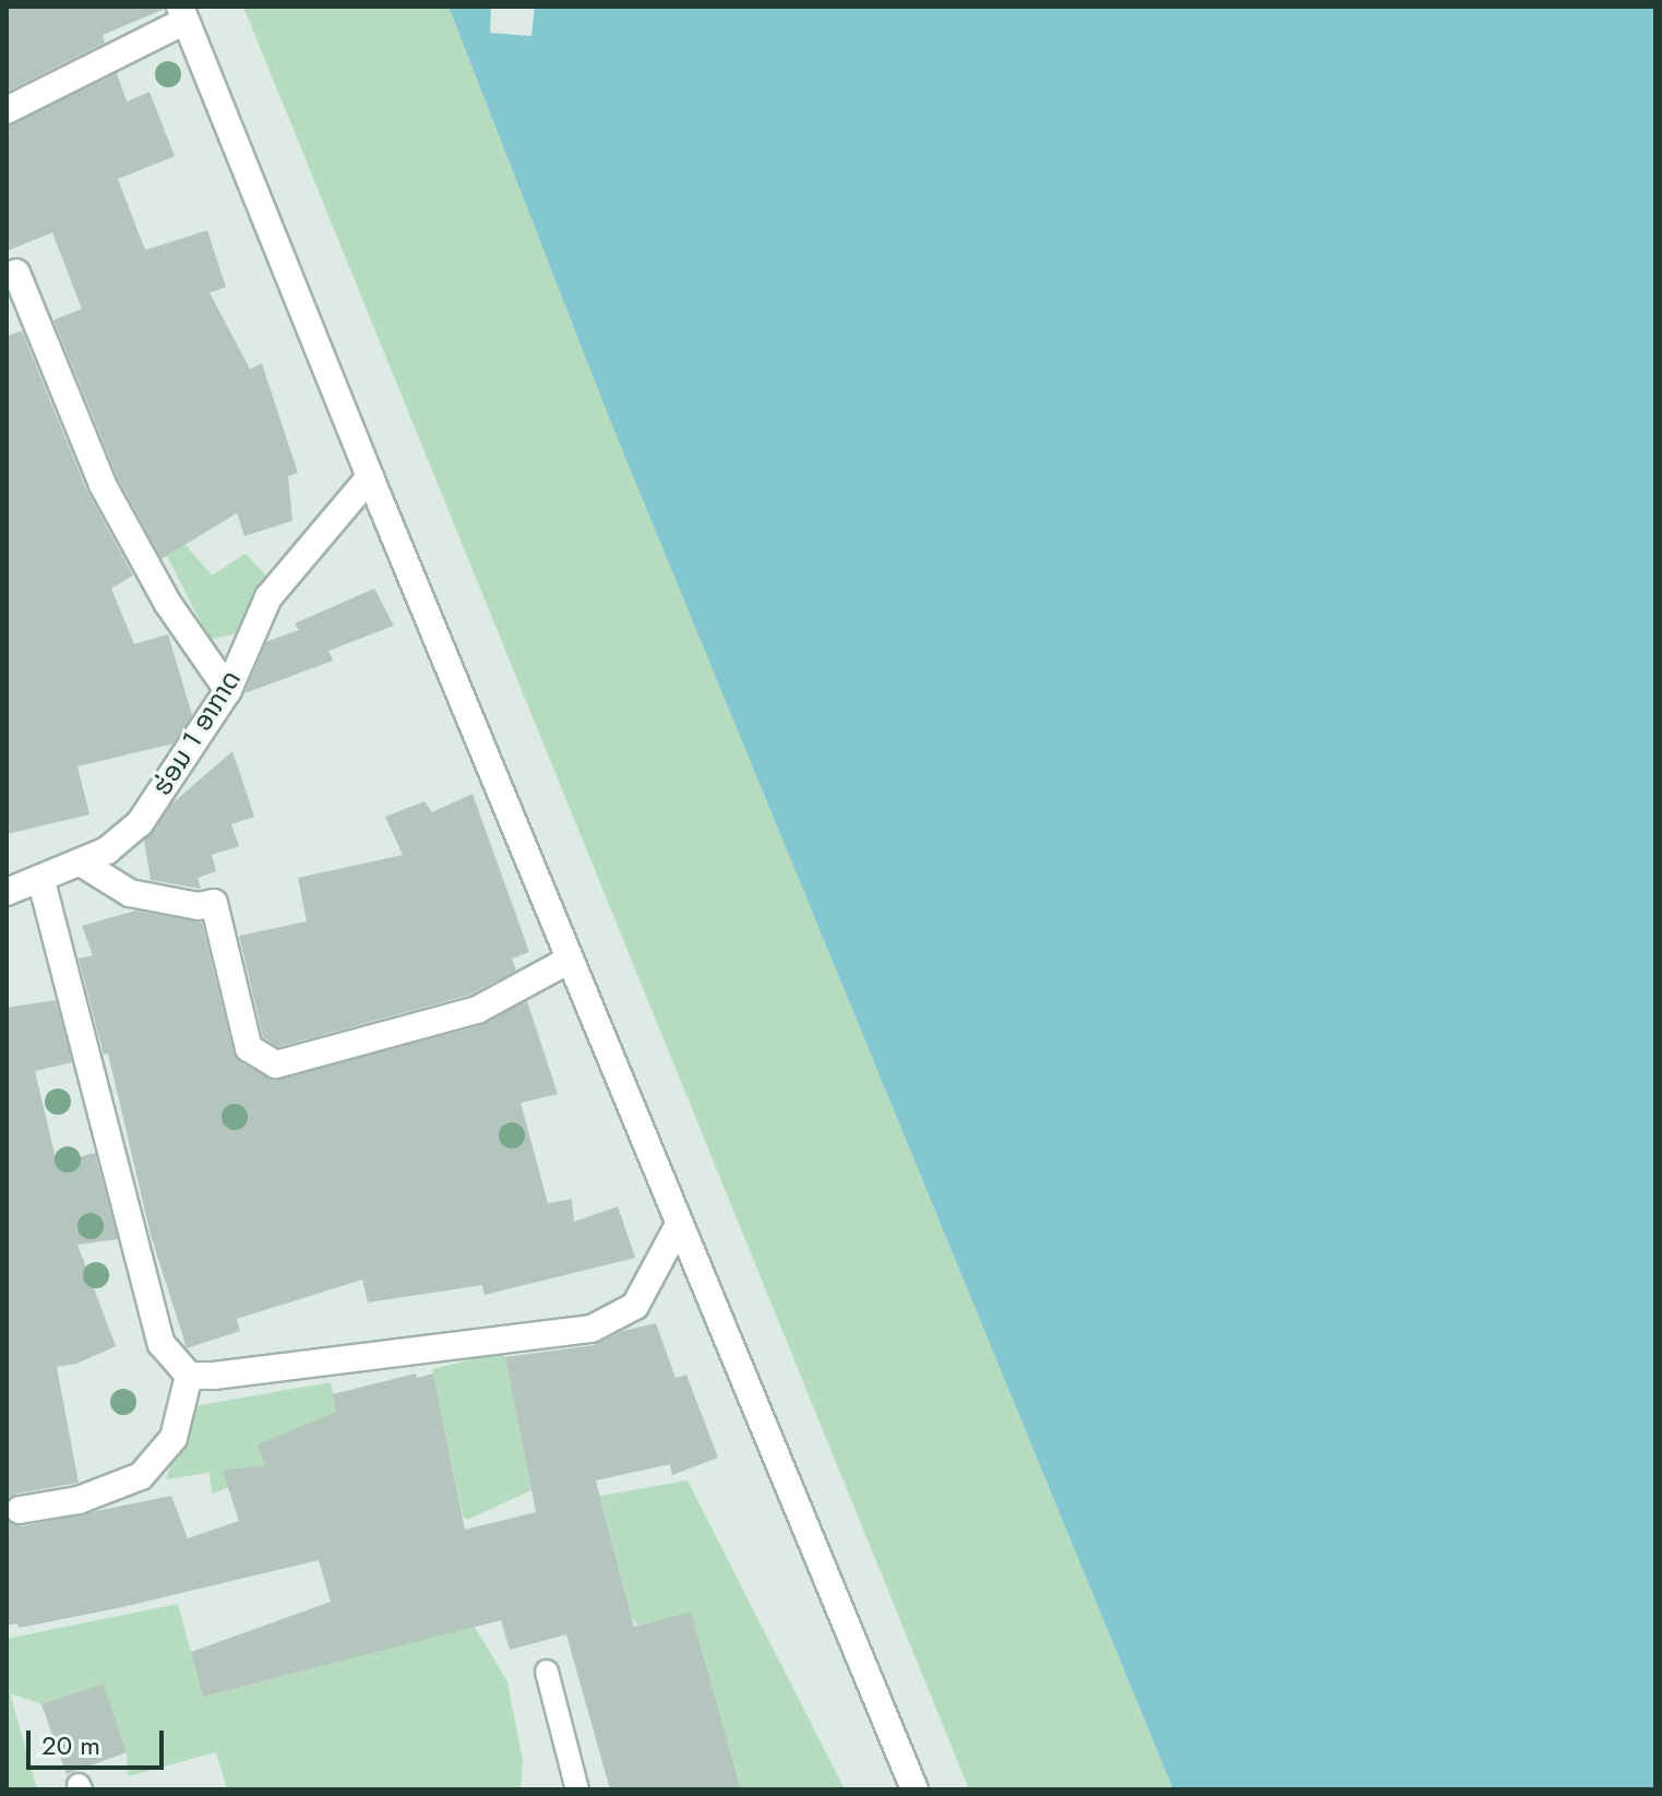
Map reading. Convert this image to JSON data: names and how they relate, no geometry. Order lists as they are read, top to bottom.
{
  "streets": {
    "street": ["ຮ່ອມ 1 ອາກາດ"]
  },
  "scale_bar": "20 m"
}
